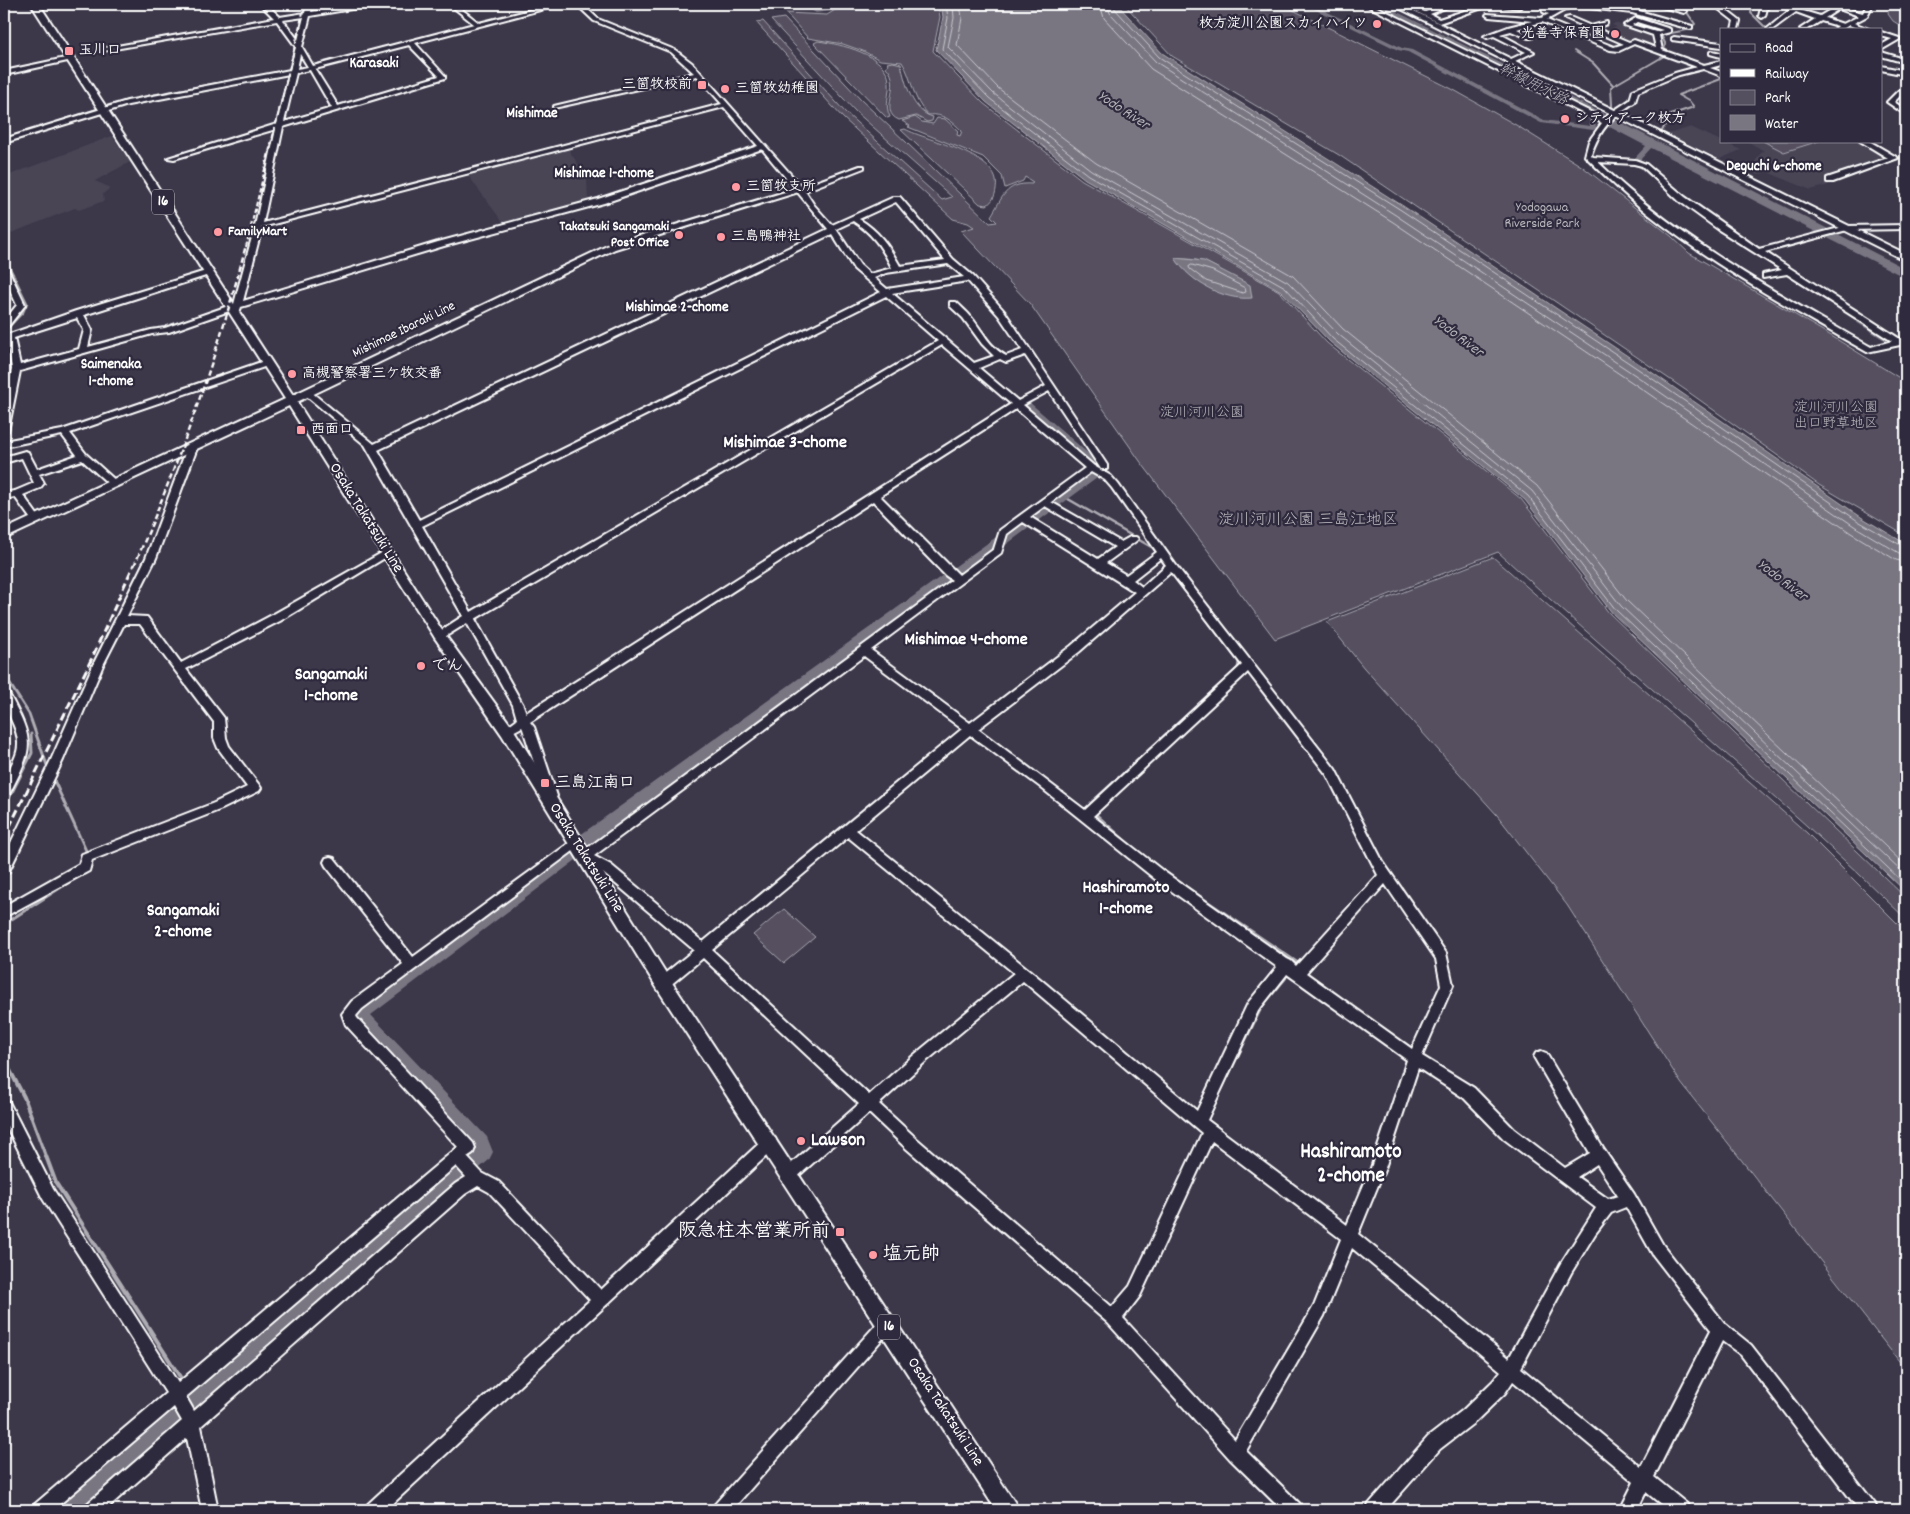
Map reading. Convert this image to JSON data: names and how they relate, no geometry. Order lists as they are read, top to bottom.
{
  "streets": {
    "main road": ["16", "Mishimae Ibaraki Line", "Osaka Takatsuki Line"]
  },
  "crossings": [
    ["Mishimae Ibaraki Line", "Osaka Takatsuki Line"]
  ],
  "districts": [
    "Karasaki",
    "Mishimae",
    "Deguchi 6-chome",
    "Mishimae 1-chome",
    "Mishimae 2-chome",
    "Saimenaka 1-chome",
    "Mishimae 3-chome",
    "Mishimae 4-chome",
    "Sangamaki 1-chome",
    "Hashiramoto 1-chome",
    "Sangamaki 2-chome",
    "Hashiramoto 2-chome"
  ],
  "water": ["幹線用水路", "Yodo River"],
  "parks": [
    "Yodogawa Riverside Park",
    "淀川河川公園 出口野草地区",
    "淀川河川公園",
    "淀川河川公園 三島江地区"
  ],
  "places": {
    "other": [
      "枚方淀川公園スカイハイツ",
      "光善寺保育園",
      "三箇牧幼稚園",
      "シティアーク枚方",
      "三箇牧支所",
      "FamilyMart",
      "Takatsuki Sangamaki Post Office",
      "三島鴨神社",
      "高槻警察署三ケ牧交番",
      "でん",
      "Lawson",
      "塩元帥"
    ],
    "transit": [
      "玉川口",
      "三箇牧校前",
      "西面口",
      "三島江南口",
      "阪急柱本営業所前"
    ]
  },
  "legend": [
    "Road",
    "Railway",
    "Park",
    "Water"
  ]
}
